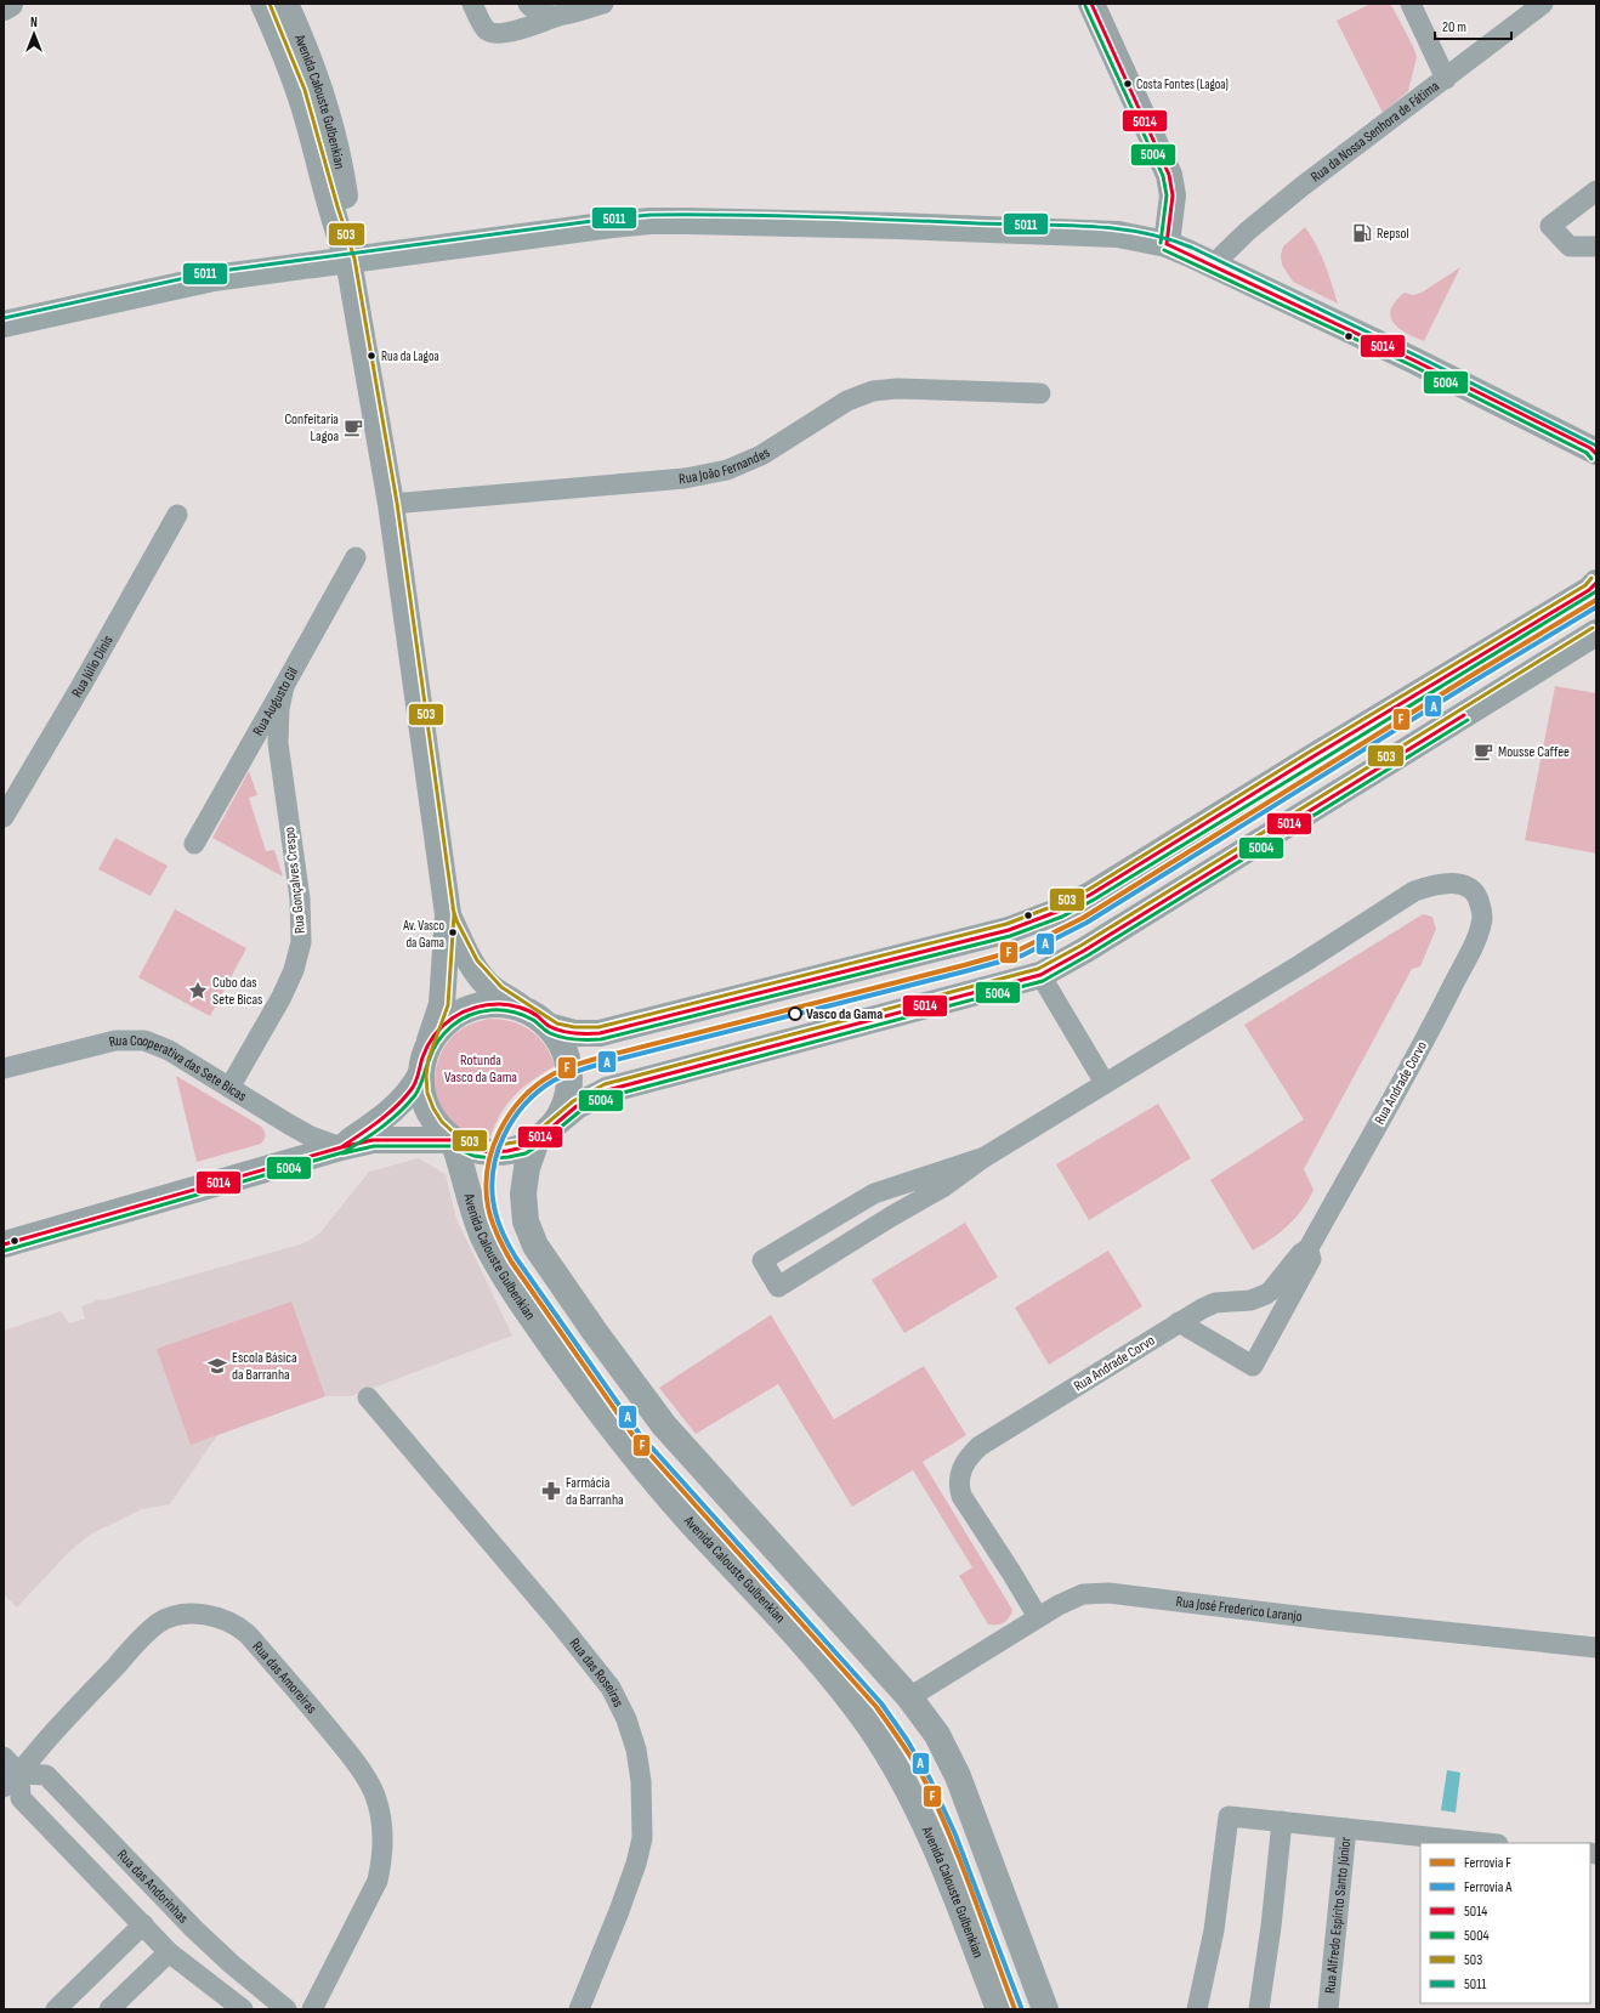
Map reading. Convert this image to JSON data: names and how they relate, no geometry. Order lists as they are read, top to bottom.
{
  "streets": {
    "main road": ["Avenida Calouste Gulbenkian"],
    "street": [
      "Rua da Nossa Senhora de Fátima",
      "Rua João Fernandes",
      "Rua Júlio Dinis",
      "Rua Augusto Gil",
      "Rua Gonçalves Crespo",
      "Rua Cooperativa das Sete Bicas",
      "Rua Andrade Corvo",
      "Rua José Frederico Laranjo",
      "Rua das Roseiras",
      "Rua das Amoreiras",
      "Rua das Andorinhas",
      "Rua Alfredo Espírito Santo Júnior"
    ]
  },
  "crossings": [
    ["Avenida Calouste Gulbenkian", "Rua João Fernandes"],
    ["Rua Augusto Gil", "Rua Gonçalves Crespo"],
    ["Rua Gonçalves Crespo", "Rua Cooperativa das Sete Bicas"],
    ["Rua Andrade Corvo", "Rua José Frederico Laranjo"],
    ["Rua das Amoreiras", "Rua das Andorinhas"]
  ],
  "parks": ["Rotunda Vasco da Gama"],
  "places": {
    "other": [
      "Costa Fontes (Lagoa)",
      "Rua da Lagoa",
      "Av. Vasco da Gama",
      "Vasco da Gama"
    ],
    "fuel station": ["Repsol"],
    "cafe": ["Confeitaria Lagoa", "Mousse Caffee"],
    "place": ["Cubo das Sete Bicas"],
    "school or university": ["Escola Básica da Barranha"],
    "pharmacy": ["Farmácia da Barranha"]
  },
  "lines": [
    "transit line 5014",
    "transit line 503",
    "transit line 5004",
    "transit line 5011",
    "rail line F",
    "rail line A"
  ],
  "legend": [
    "Ferrovia F",
    "Ferrovia A",
    "5014",
    "5004",
    "503",
    "5011"
  ],
  "scale_bar": "20 m",
  "north": "top"
}
